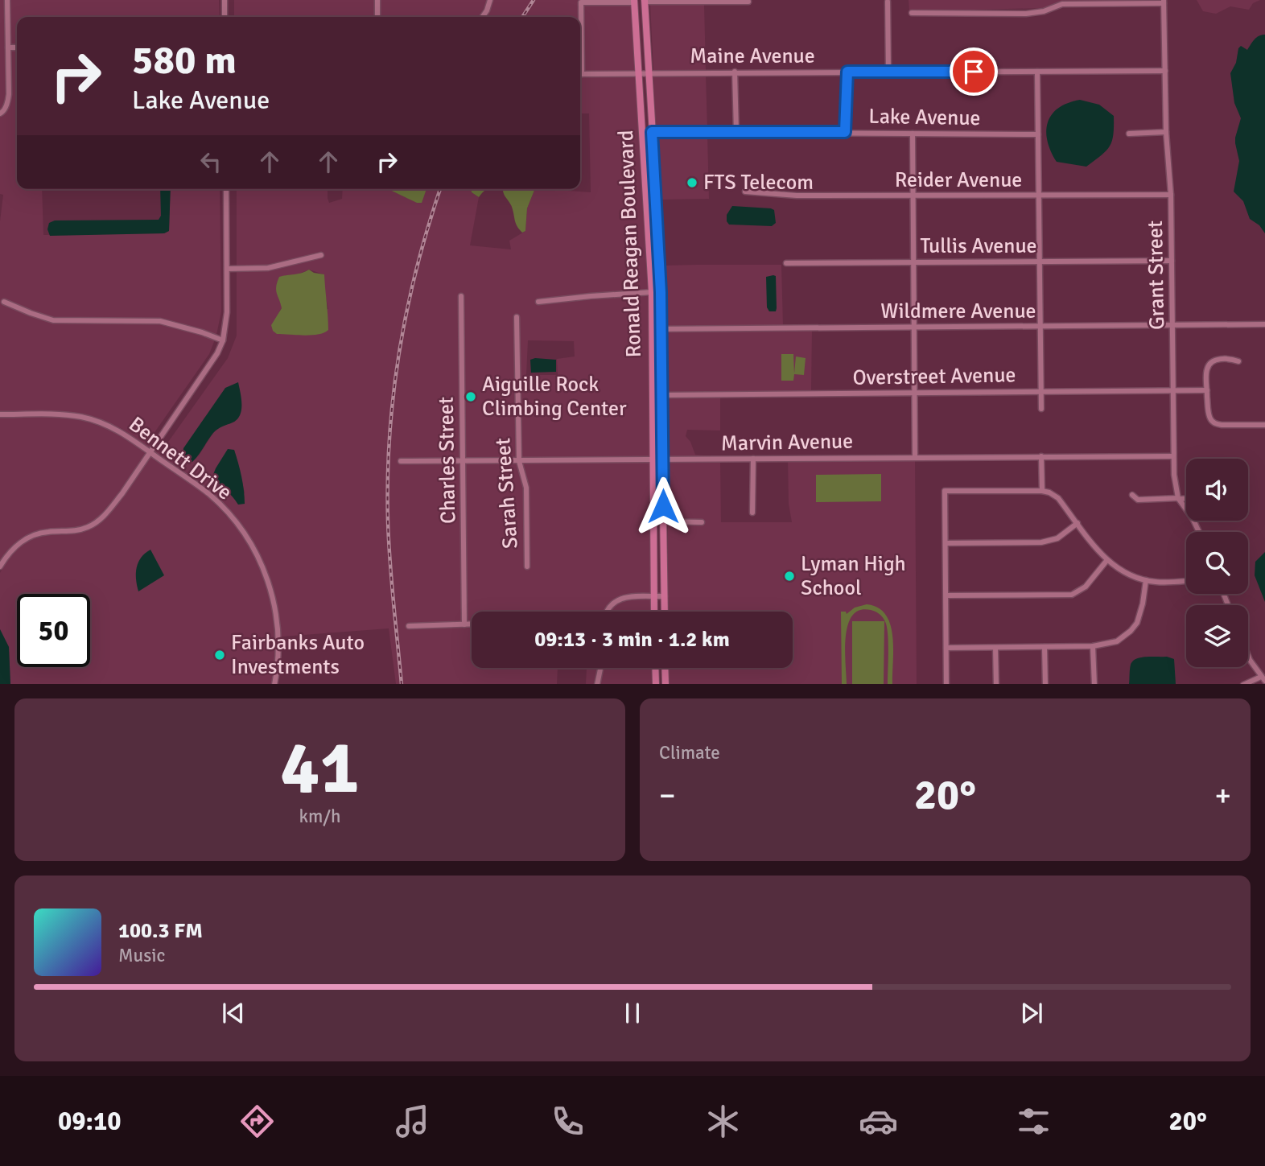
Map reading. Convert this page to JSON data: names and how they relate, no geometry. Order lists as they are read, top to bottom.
{
  "streets": {
    "main road": ["Ronald Reagan Boulevard"],
    "street": [
      "Maine Avenue",
      "Lake Avenue",
      "Reider Avenue",
      "Tullis Avenue",
      "Grant Street",
      "Wildmere Avenue",
      "Overstreet Avenue",
      "Marvin Avenue",
      "Bennett Drive",
      "Charles Street",
      "Sarah Street"
    ]
  },
  "crossings": [
    ["Maine Avenue", "Ronald Reagan Boulevard"],
    ["Maine Avenue", "Grant Street"],
    ["Lake Avenue", "Ronald Reagan Boulevard"],
    ["Reider Avenue", "Grant Street"],
    ["Ronald Reagan Boulevard", "Wildmere Avenue"],
    ["Ronald Reagan Boulevard", "Overstreet Avenue"],
    ["Ronald Reagan Boulevard", "Marvin Avenue"],
    ["Tullis Avenue", "Grant Street"],
    ["Grant Street", "Wildmere Avenue"],
    ["Grant Street", "Overstreet Avenue"],
    ["Grant Street", "Marvin Avenue"],
    ["Marvin Avenue", "Charles Street"],
    ["Marvin Avenue", "Sarah Street"]
  ],
  "places": [
    "FTS Telecom",
    "Aiguille Rock Climbing Center",
    "Lyman High School",
    "Fairbanks Auto Investments"
  ],
  "page": {
    "turn": ["580 m", "Lake Avenue"],
    "limit": "50",
    "trip": "09:13 · 3 min · 1.2 km",
    "tile": [
      ["41", "km/h"],
      "Climate"
    ],
    "heat": ["−", "20°", "+"],
    "song": ["100.3 FM", "Music"],
    "tabs": ["09:10", "20°"]
  }
}
